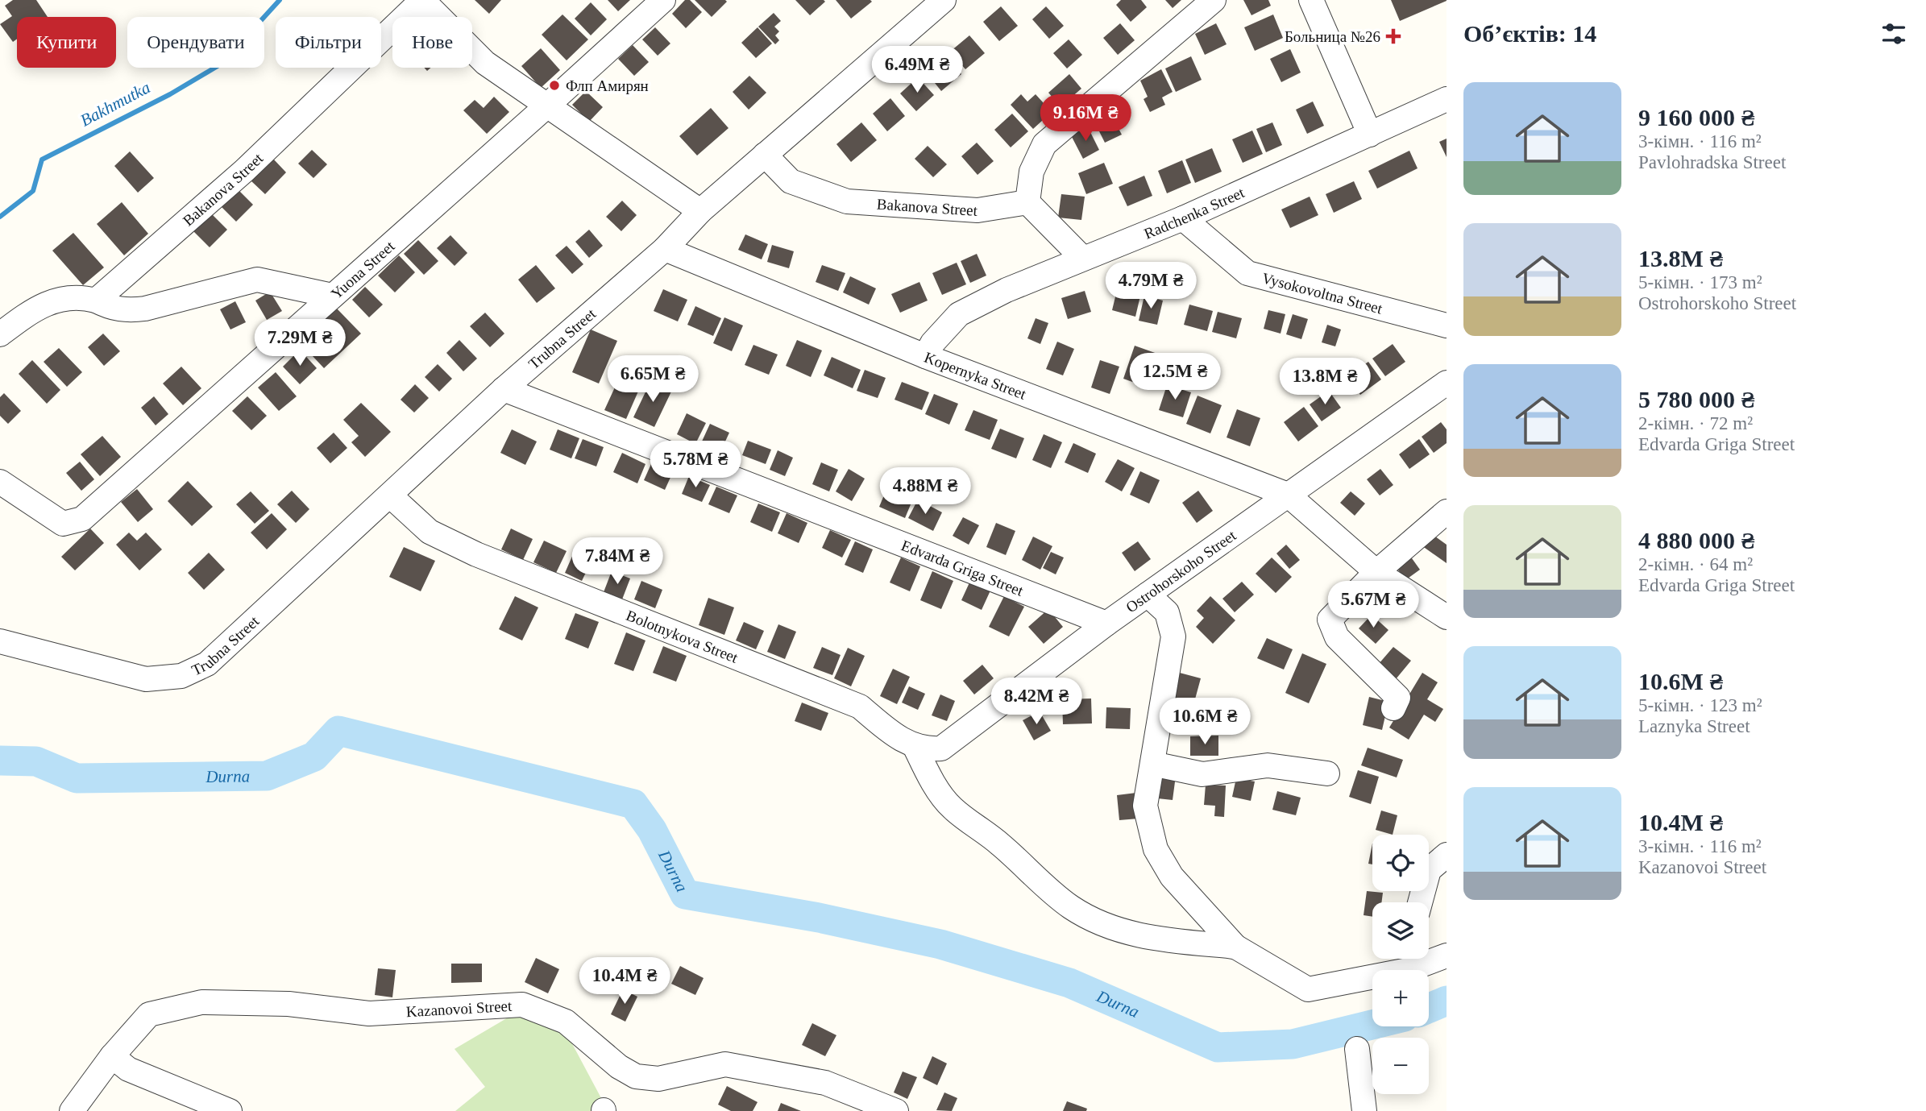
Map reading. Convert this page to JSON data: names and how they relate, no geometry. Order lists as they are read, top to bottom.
{
  "streets": {
    "street": [
      "Bakanova Street",
      "Radchenka Street",
      "Yuona Street",
      "Vysokovoltna Street",
      "Trubna Street",
      "Kopernyka Street",
      "Edvarda Griga Street",
      "Ostrohorskoho Street",
      "Bolotnykova Street",
      "Kazanovoi Street"
    ]
  },
  "crossings": [
    ["Bakanova Street", "Trubna Street"],
    ["Radchenka Street", "Vysokovoltna Street"],
    ["Radchenka Street", "Kopernyka Street"],
    ["Trubna Street", "Kopernyka Street"],
    ["Trubna Street", "Edvarda Griga Street"],
    ["Trubna Street", "Bolotnykova Street"],
    ["Kopernyka Street", "Ostrohorskoho Street"],
    ["Edvarda Griga Street", "Ostrohorskoho Street"],
    ["Ostrohorskoho Street", "Bolotnykova Street"]
  ],
  "water": ["Bakhmutka", "Durna"],
  "places": {
    "health": ["Больница №26"],
    "other": ["Флп Амирян"]
  },
  "page": {
    "heading": "Об’єктів: 14",
    "chip": [
      "Купити",
      "Орендувати",
      "Фільтри",
      "Нове"
    ],
    "price": [
      "6.49M ₴",
      "9.16M ₴",
      "4.79M ₴",
      "7.29M ₴",
      "12.5M ₴",
      "6.65M ₴",
      "13.8M ₴",
      "5.78M ₴",
      "4.88M ₴",
      "7.84M ₴",
      "5.67M ₴",
      "8.42M ₴",
      "10.6M ₴",
      "10.4M ₴"
    ],
    "list": [
      {
        "name": "9 160 000 ₴",
        "note": "3-кімн. · 116 m² · Pavlohradska Street"
      },
      {
        "name": "13.8M ₴",
        "note": "5-кімн. · 173 m² · Ostrohorskoho Street"
      },
      {
        "name": "5 780 000 ₴",
        "note": "2-кімн. · 72 m² · Edvarda Griga Street"
      },
      {
        "name": "4 880 000 ₴",
        "note": "2-кімн. · 64 m² · Edvarda Griga Street"
      },
      {
        "name": "10.6M ₴",
        "note": "5-кімн. · 123 m² · Laznyka Street"
      },
      {
        "name": "10.4M ₴",
        "note": "3-кімн. · 116 m² · Kazanovoi Street"
      }
    ],
    "map_buttons": ["+", "−"]
  }
}
